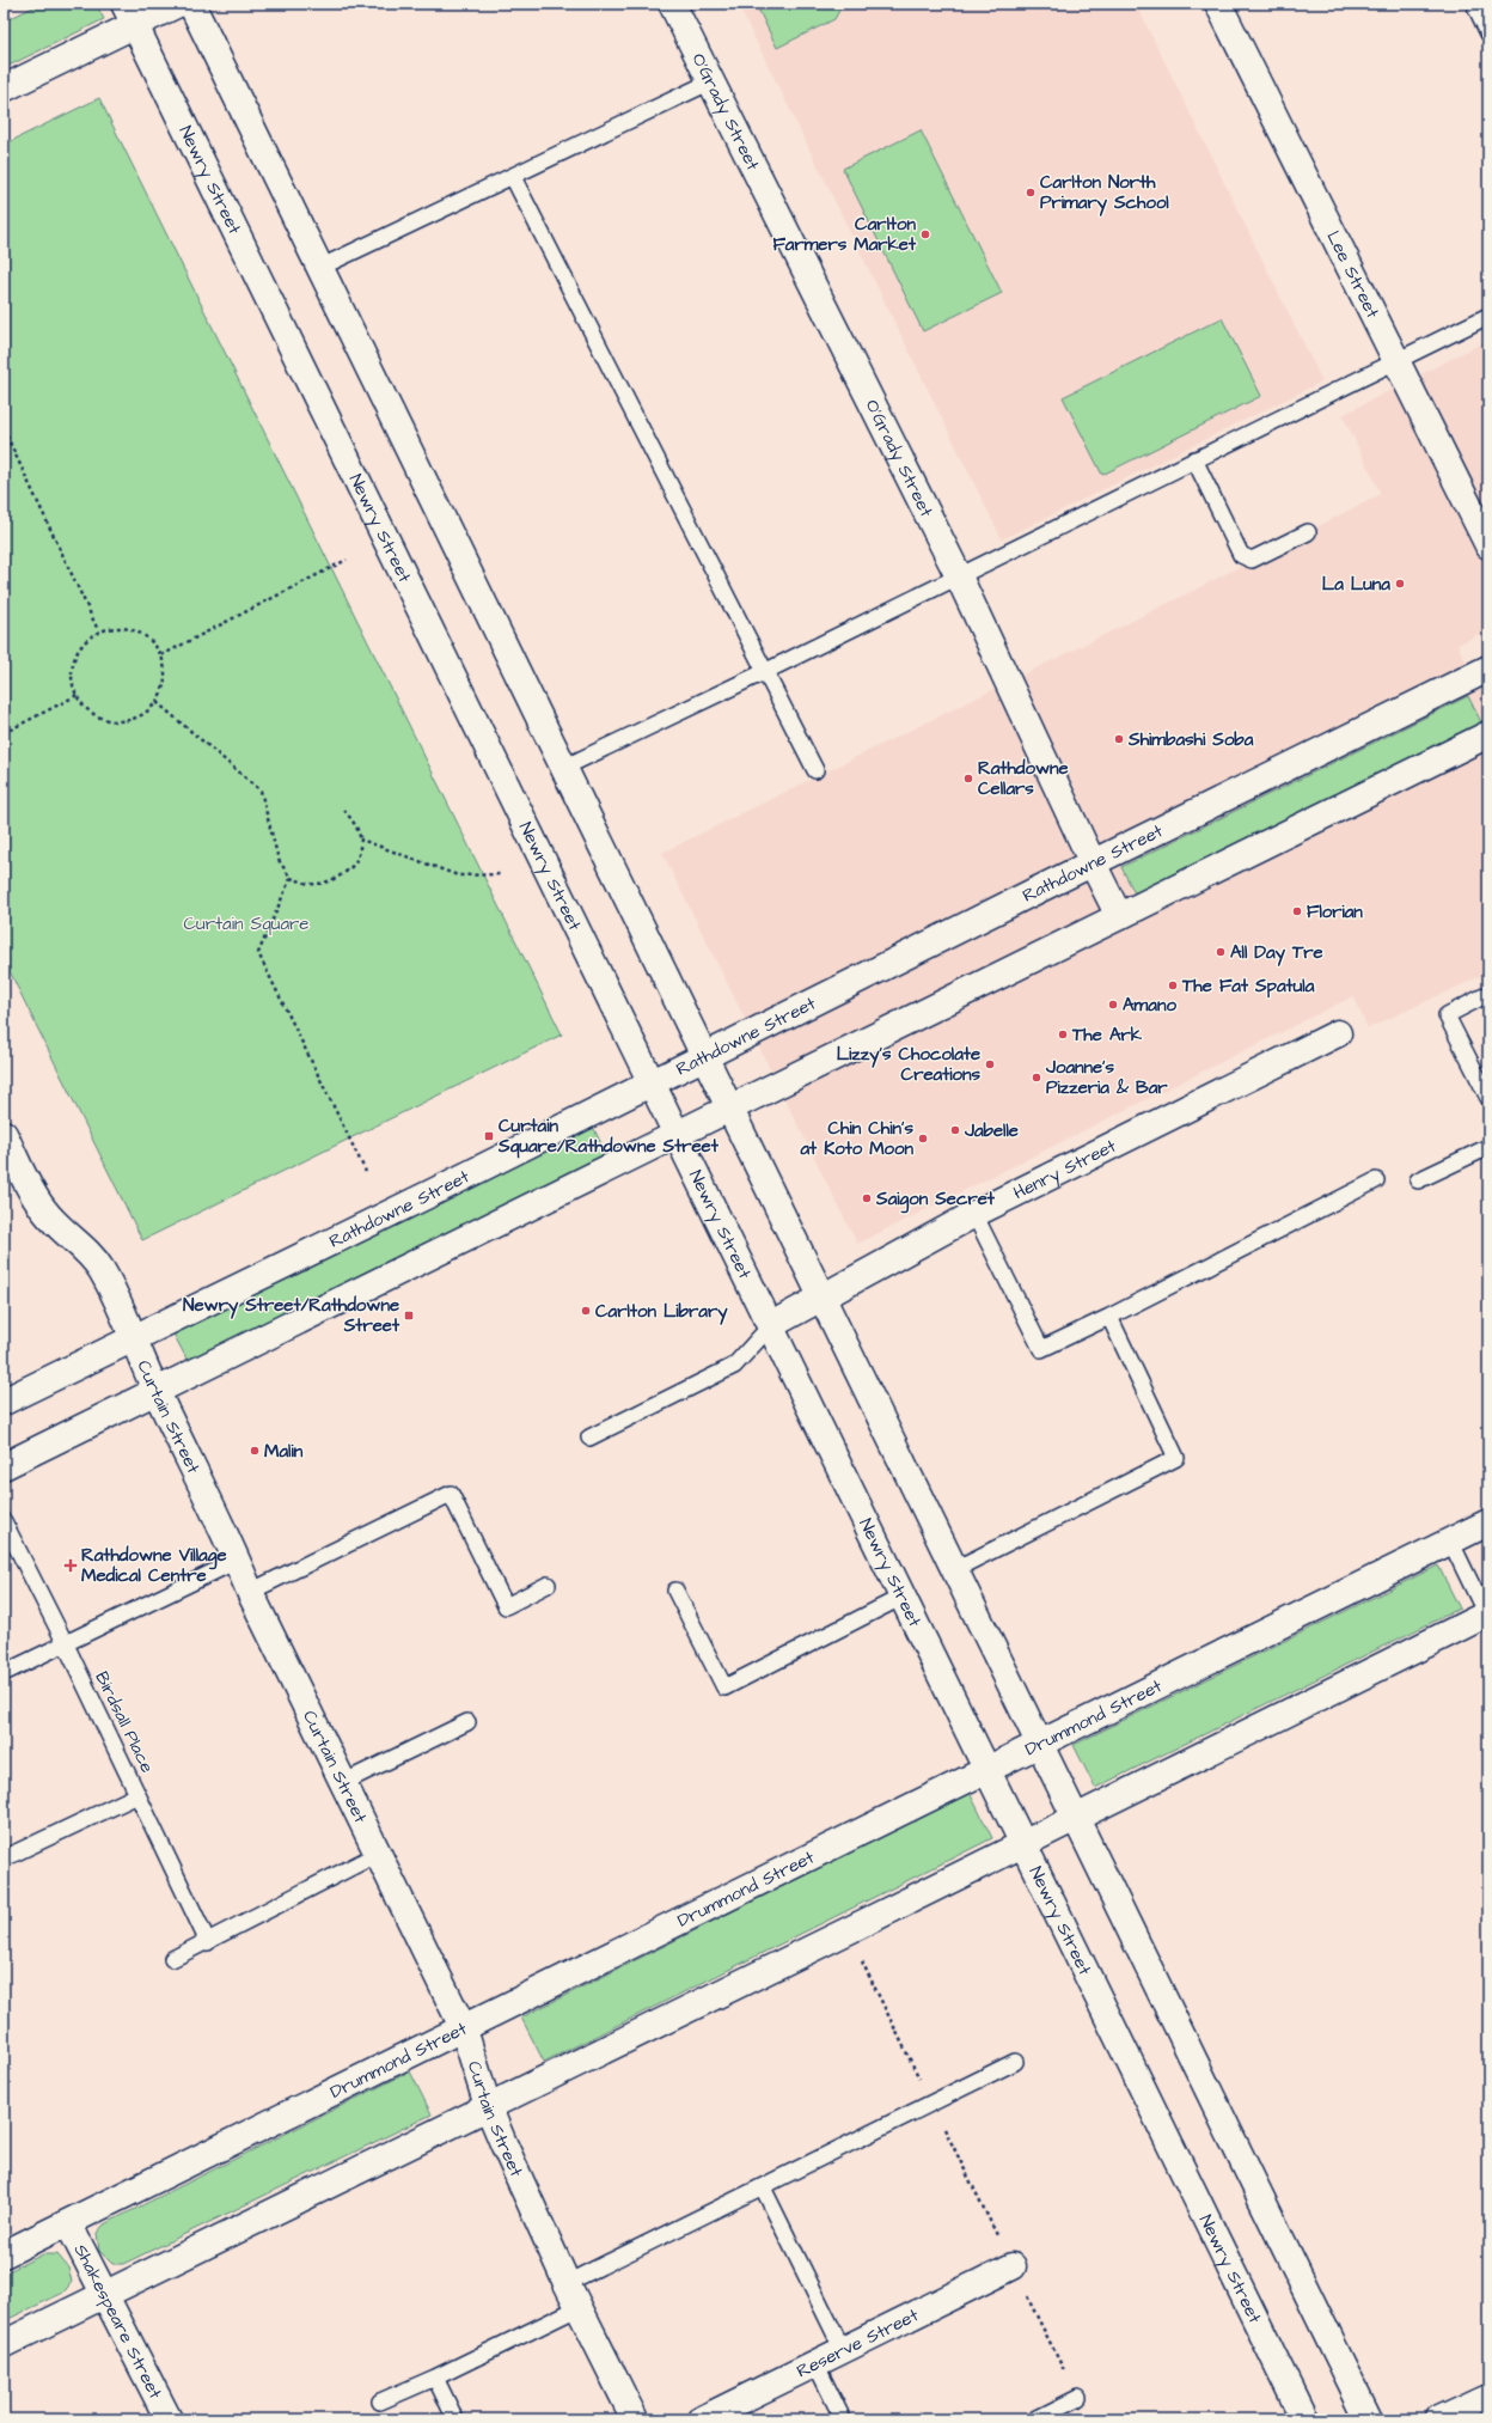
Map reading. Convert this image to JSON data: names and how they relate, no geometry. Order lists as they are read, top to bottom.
{
  "streets": {
    "street": [
      "O'Grady Street",
      "Newry Street",
      "Lee Street",
      "Rathdowne Street",
      "Henry Street",
      "Curtain Street",
      "Drummond Street",
      "Shakespeare Street",
      "Reserve Street"
    ],
    "lane": ["Birdsall Place"]
  },
  "crossings": [
    ["O'Grady Street", "Rathdowne Street"],
    ["Newry Street", "Rathdowne Street"],
    ["Newry Street", "Henry Street"],
    ["Newry Street", "Drummond Street"],
    ["Rathdowne Street", "Curtain Street"],
    ["Curtain Street", "Drummond Street"],
    ["Drummond Street", "Shakespeare Street"]
  ],
  "parks": ["Curtain Square"],
  "places": {
    "other": [
      "Carlton North Primary School",
      "Carlton Farmers Market",
      "La Luna",
      "Shimbashi Soba",
      "Rathdowne Cellars",
      "Florian",
      "All Day Tre",
      "The Fat Spatula",
      "Amano",
      "The Ark",
      "Lizzy's Chocolate Creations",
      "Joanne's Pizzeria & Bar",
      "Jabelle",
      "Chin Chin's at Koto Moon",
      "Saigon Secret",
      "Carlton Library",
      "Malin"
    ],
    "transit": ["Curtain Square/Rathdowne Street", "Newry Street/Rathdowne Street"],
    "health": ["Rathdowne Village Medical Centre"]
  }
}
